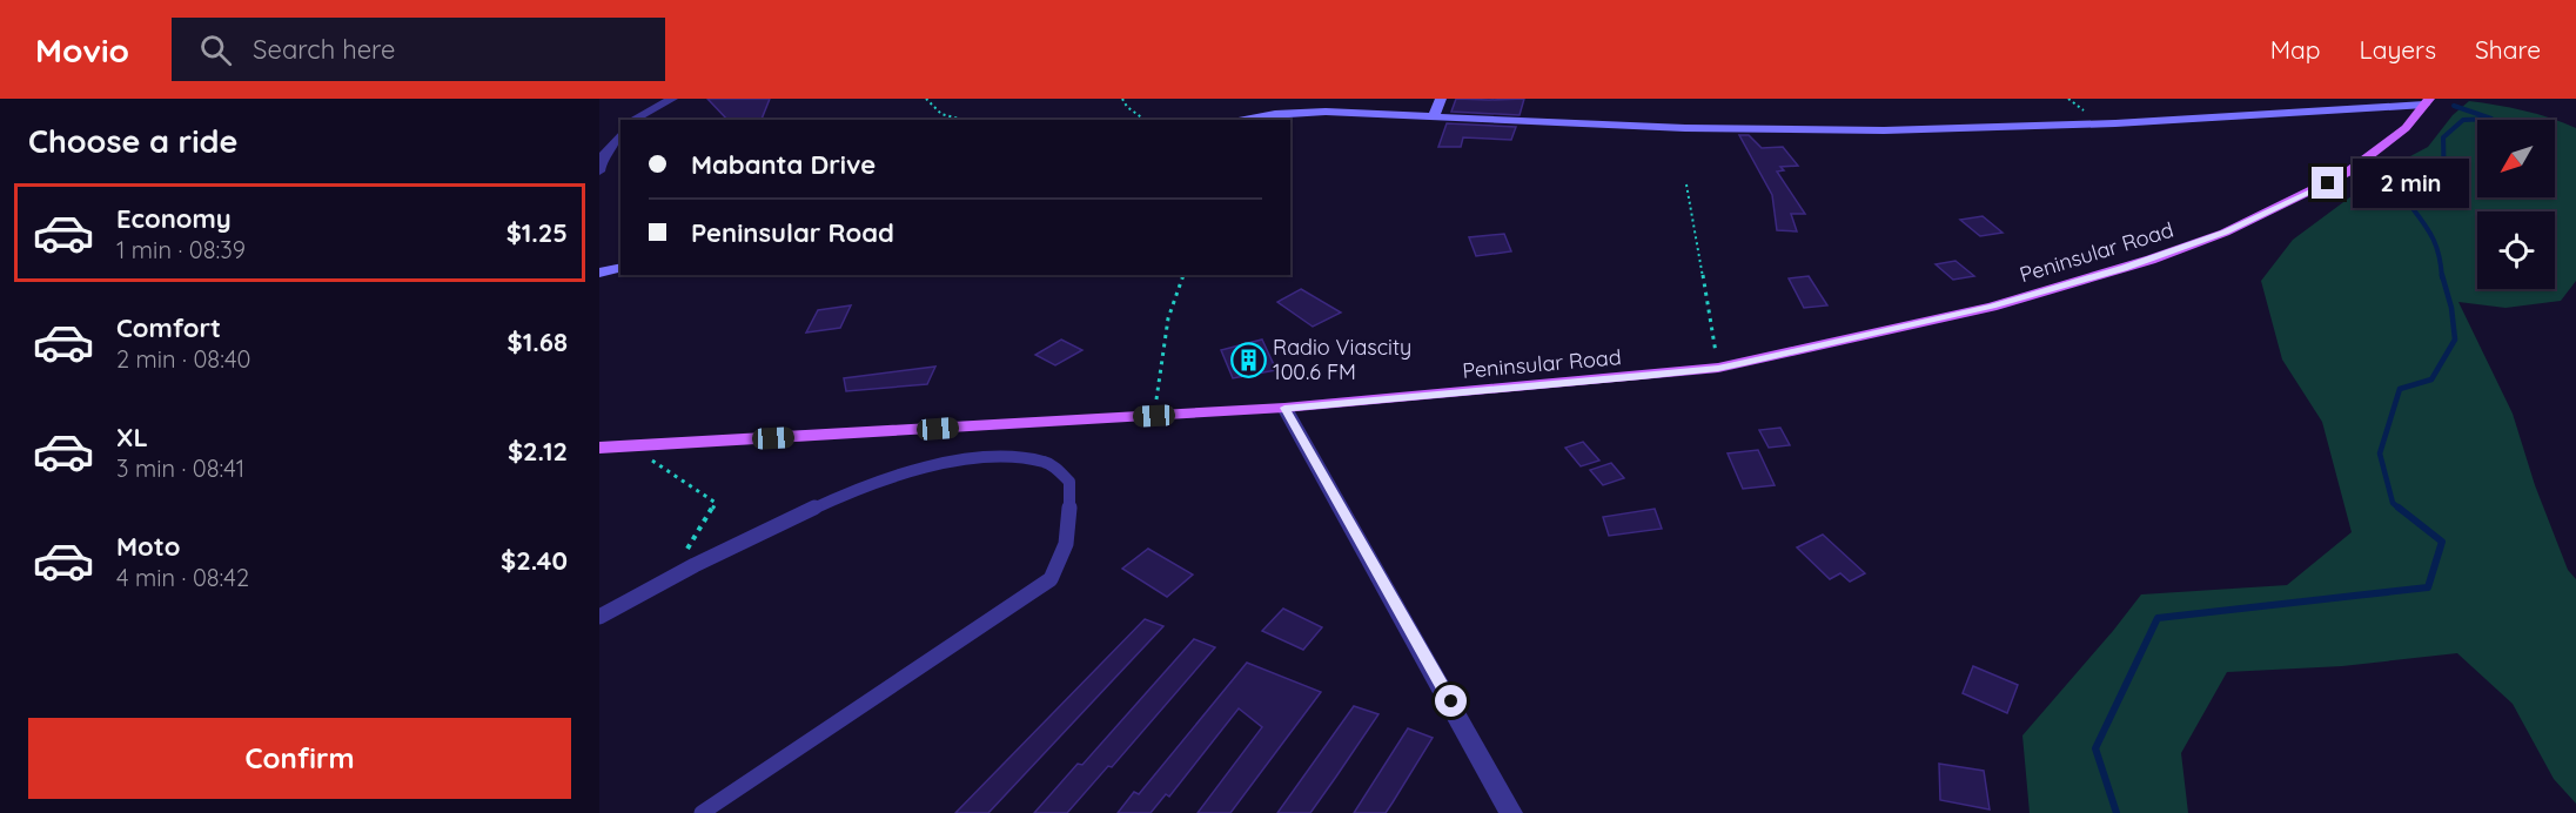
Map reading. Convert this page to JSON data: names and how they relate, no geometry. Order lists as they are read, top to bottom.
{
  "streets": {
    "main road": ["Peninsular Road"]
  },
  "places": {
    "building": ["Radio Viascity 100.6 FM"]
  },
  "north": "bottom left",
  "page": {
    "header": "Movio",
    "search": "Search here",
    "nav": ["Map", "Layers", "Share"],
    "heading": "Choose a ride",
    "banner": ["Mabanta Drive", "Peninsular Road"],
    "bubble": "2 min",
    "list": [
      {
        "name": "Economy",
        "note": "1 min · 08:39",
        "value": "$1.25"
      },
      {
        "name": "Comfort",
        "note": "2 min · 08:40",
        "value": "$1.68"
      },
      {
        "name": "XL",
        "note": "3 min · 08:41",
        "value": "$2.12"
      },
      {
        "name": "Moto",
        "note": "4 min · 08:42",
        "value": "$2.40"
      }
    ],
    "buttons": "Confirm"
  }
}
